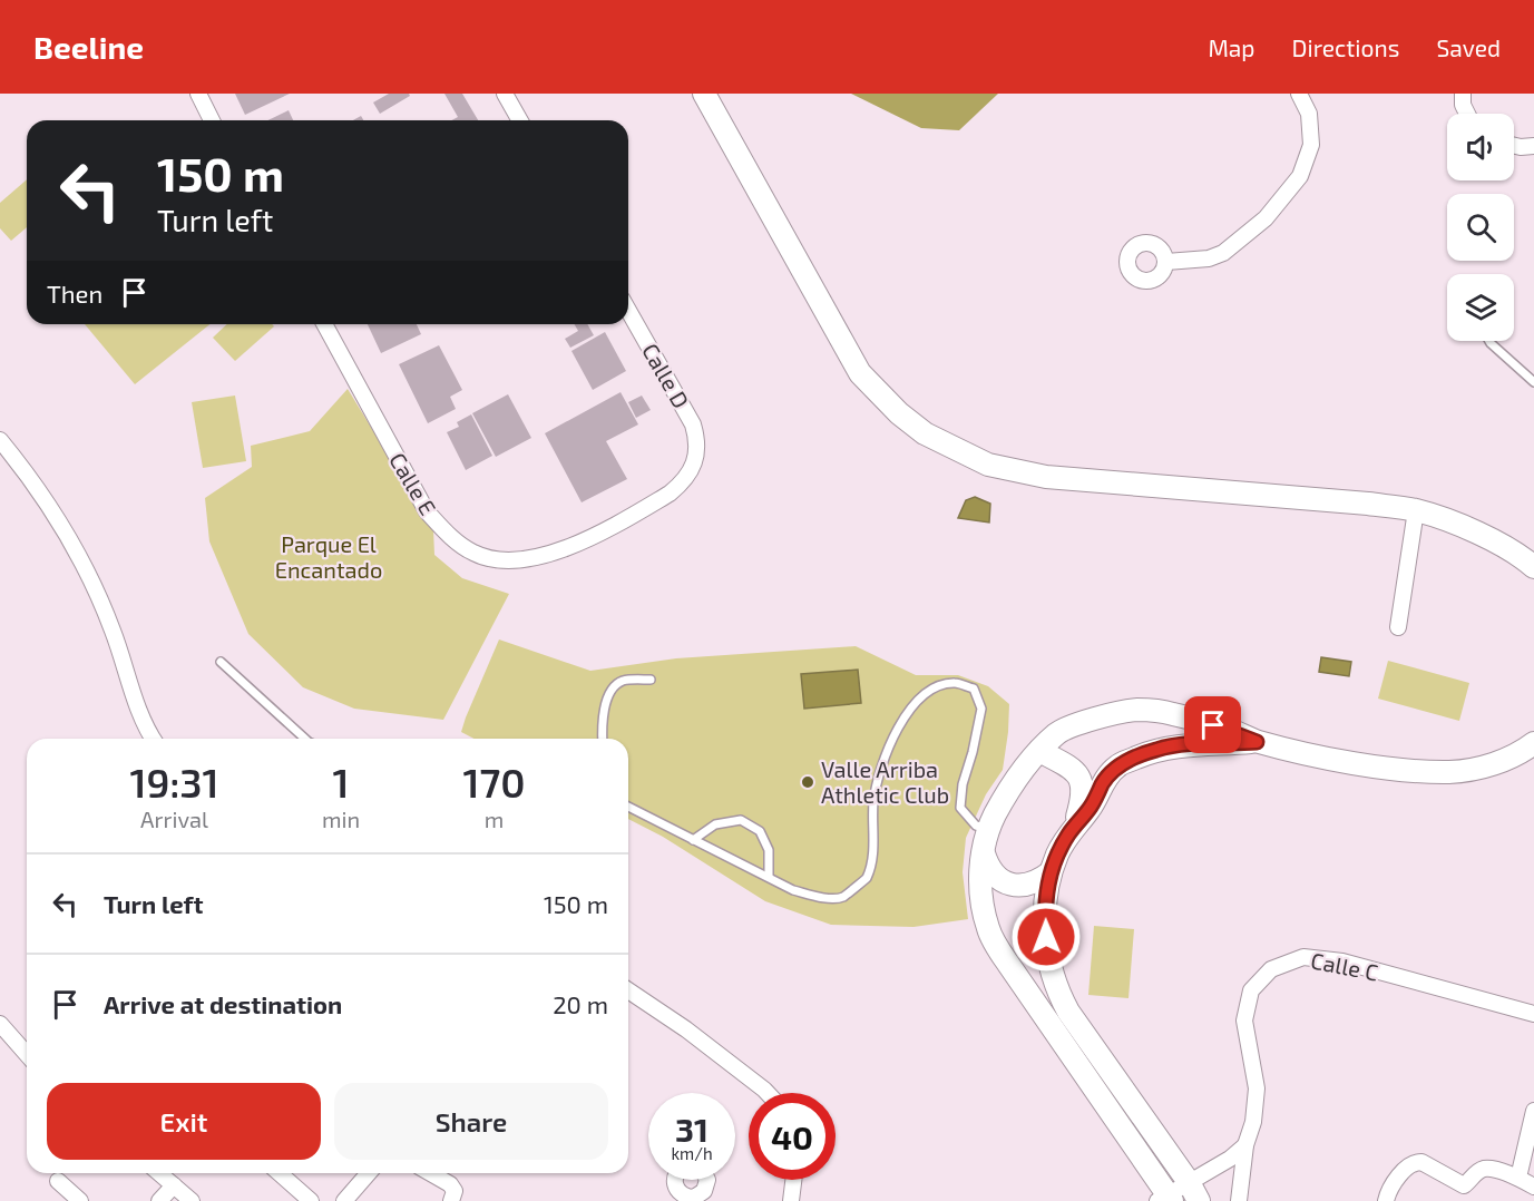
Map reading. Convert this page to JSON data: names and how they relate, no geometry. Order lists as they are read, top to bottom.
{
  "streets": {
    "street": ["Calle D", "Calle E", "Calle C"]
  },
  "crossings": [
    ["Calle D", "Calle E"]
  ],
  "parks": ["Parque El Encantado"],
  "places": ["Valle Arriba Athletic Club"],
  "page": {
    "header": "Beeline",
    "nav": ["Map", "Directions", "Saved"],
    "turn": ["150 m", "Turn left"],
    "then": "Then",
    "eta": [
      "19:31",
      "Arrival",
      "1",
      "min",
      "170",
      "m"
    ],
    "list": [
      {
        "name": "Turn left",
        "value": "150 m"
      },
      {
        "name": "Arrive at destination",
        "value": "20 m"
      }
    ],
    "buttons": ["Exit", "Share"],
    "speed": "31 km/h",
    "limit": "40"
  }
}
